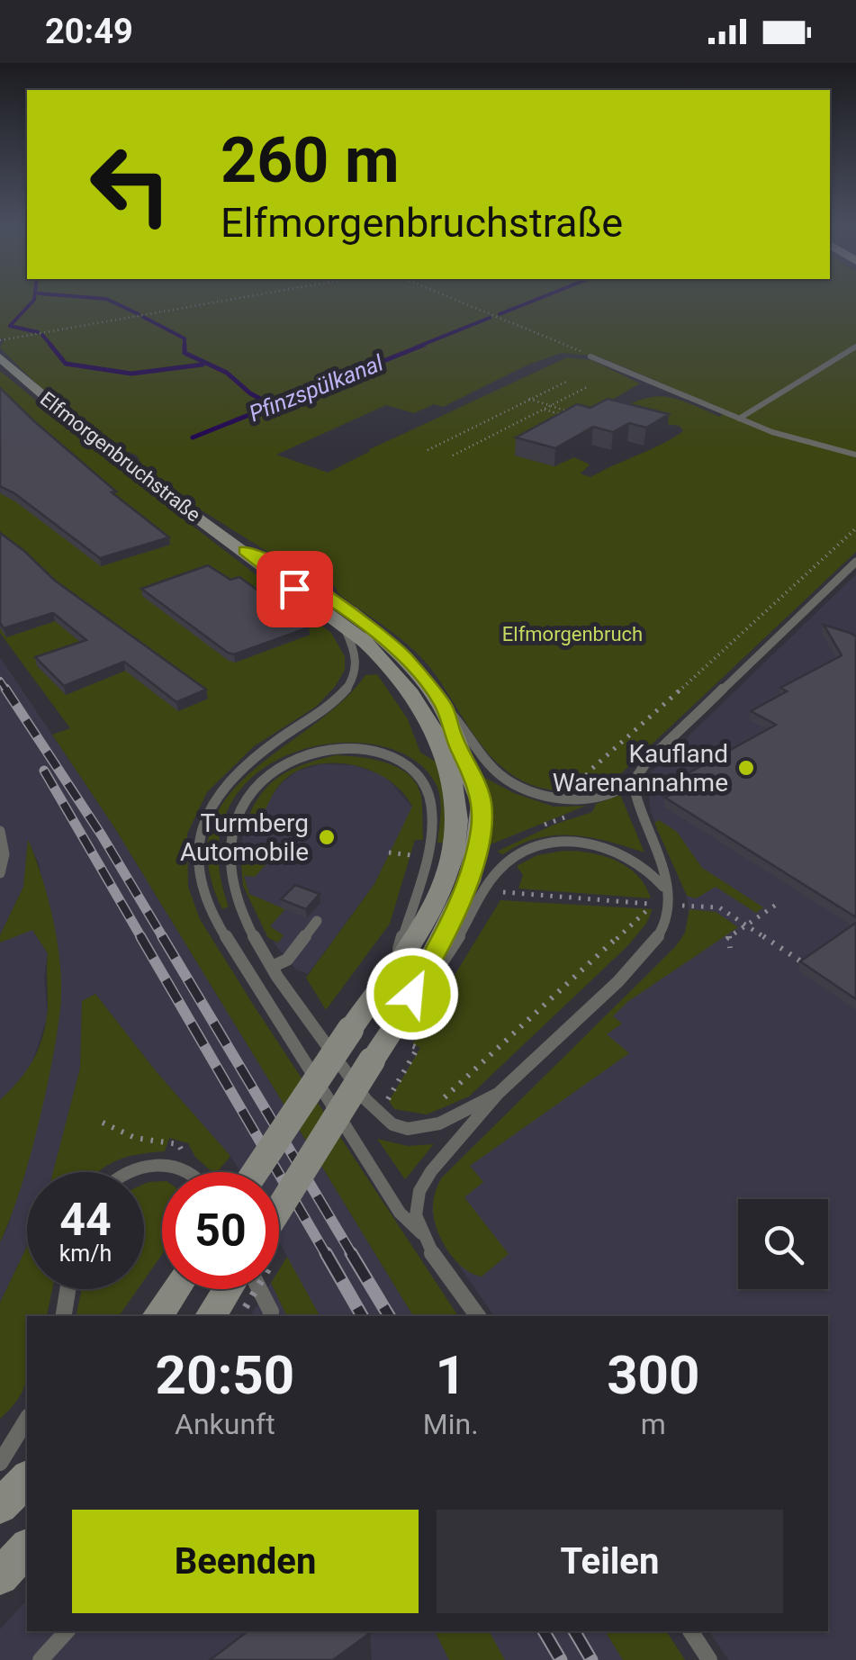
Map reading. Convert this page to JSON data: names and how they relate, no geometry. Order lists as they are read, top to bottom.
{
  "streets": {
    "main road": ["Elfmorgenbruchstraße"]
  },
  "water": ["Pfinzspülkanal"],
  "parks": ["Elfmorgenbruch"],
  "places": ["Kaufland Warenannahme", "Turmberg Automobile"],
  "page": {
    "status": "20:49",
    "turn": ["260 m", "Elfmorgenbruchstraße"],
    "speed": "44 km/h",
    "limit": "50",
    "eta": [
      "20:50",
      "Ankunft",
      "1",
      "Min.",
      "300",
      "m"
    ],
    "buttons": ["Beenden", "Teilen"]
  }
}
